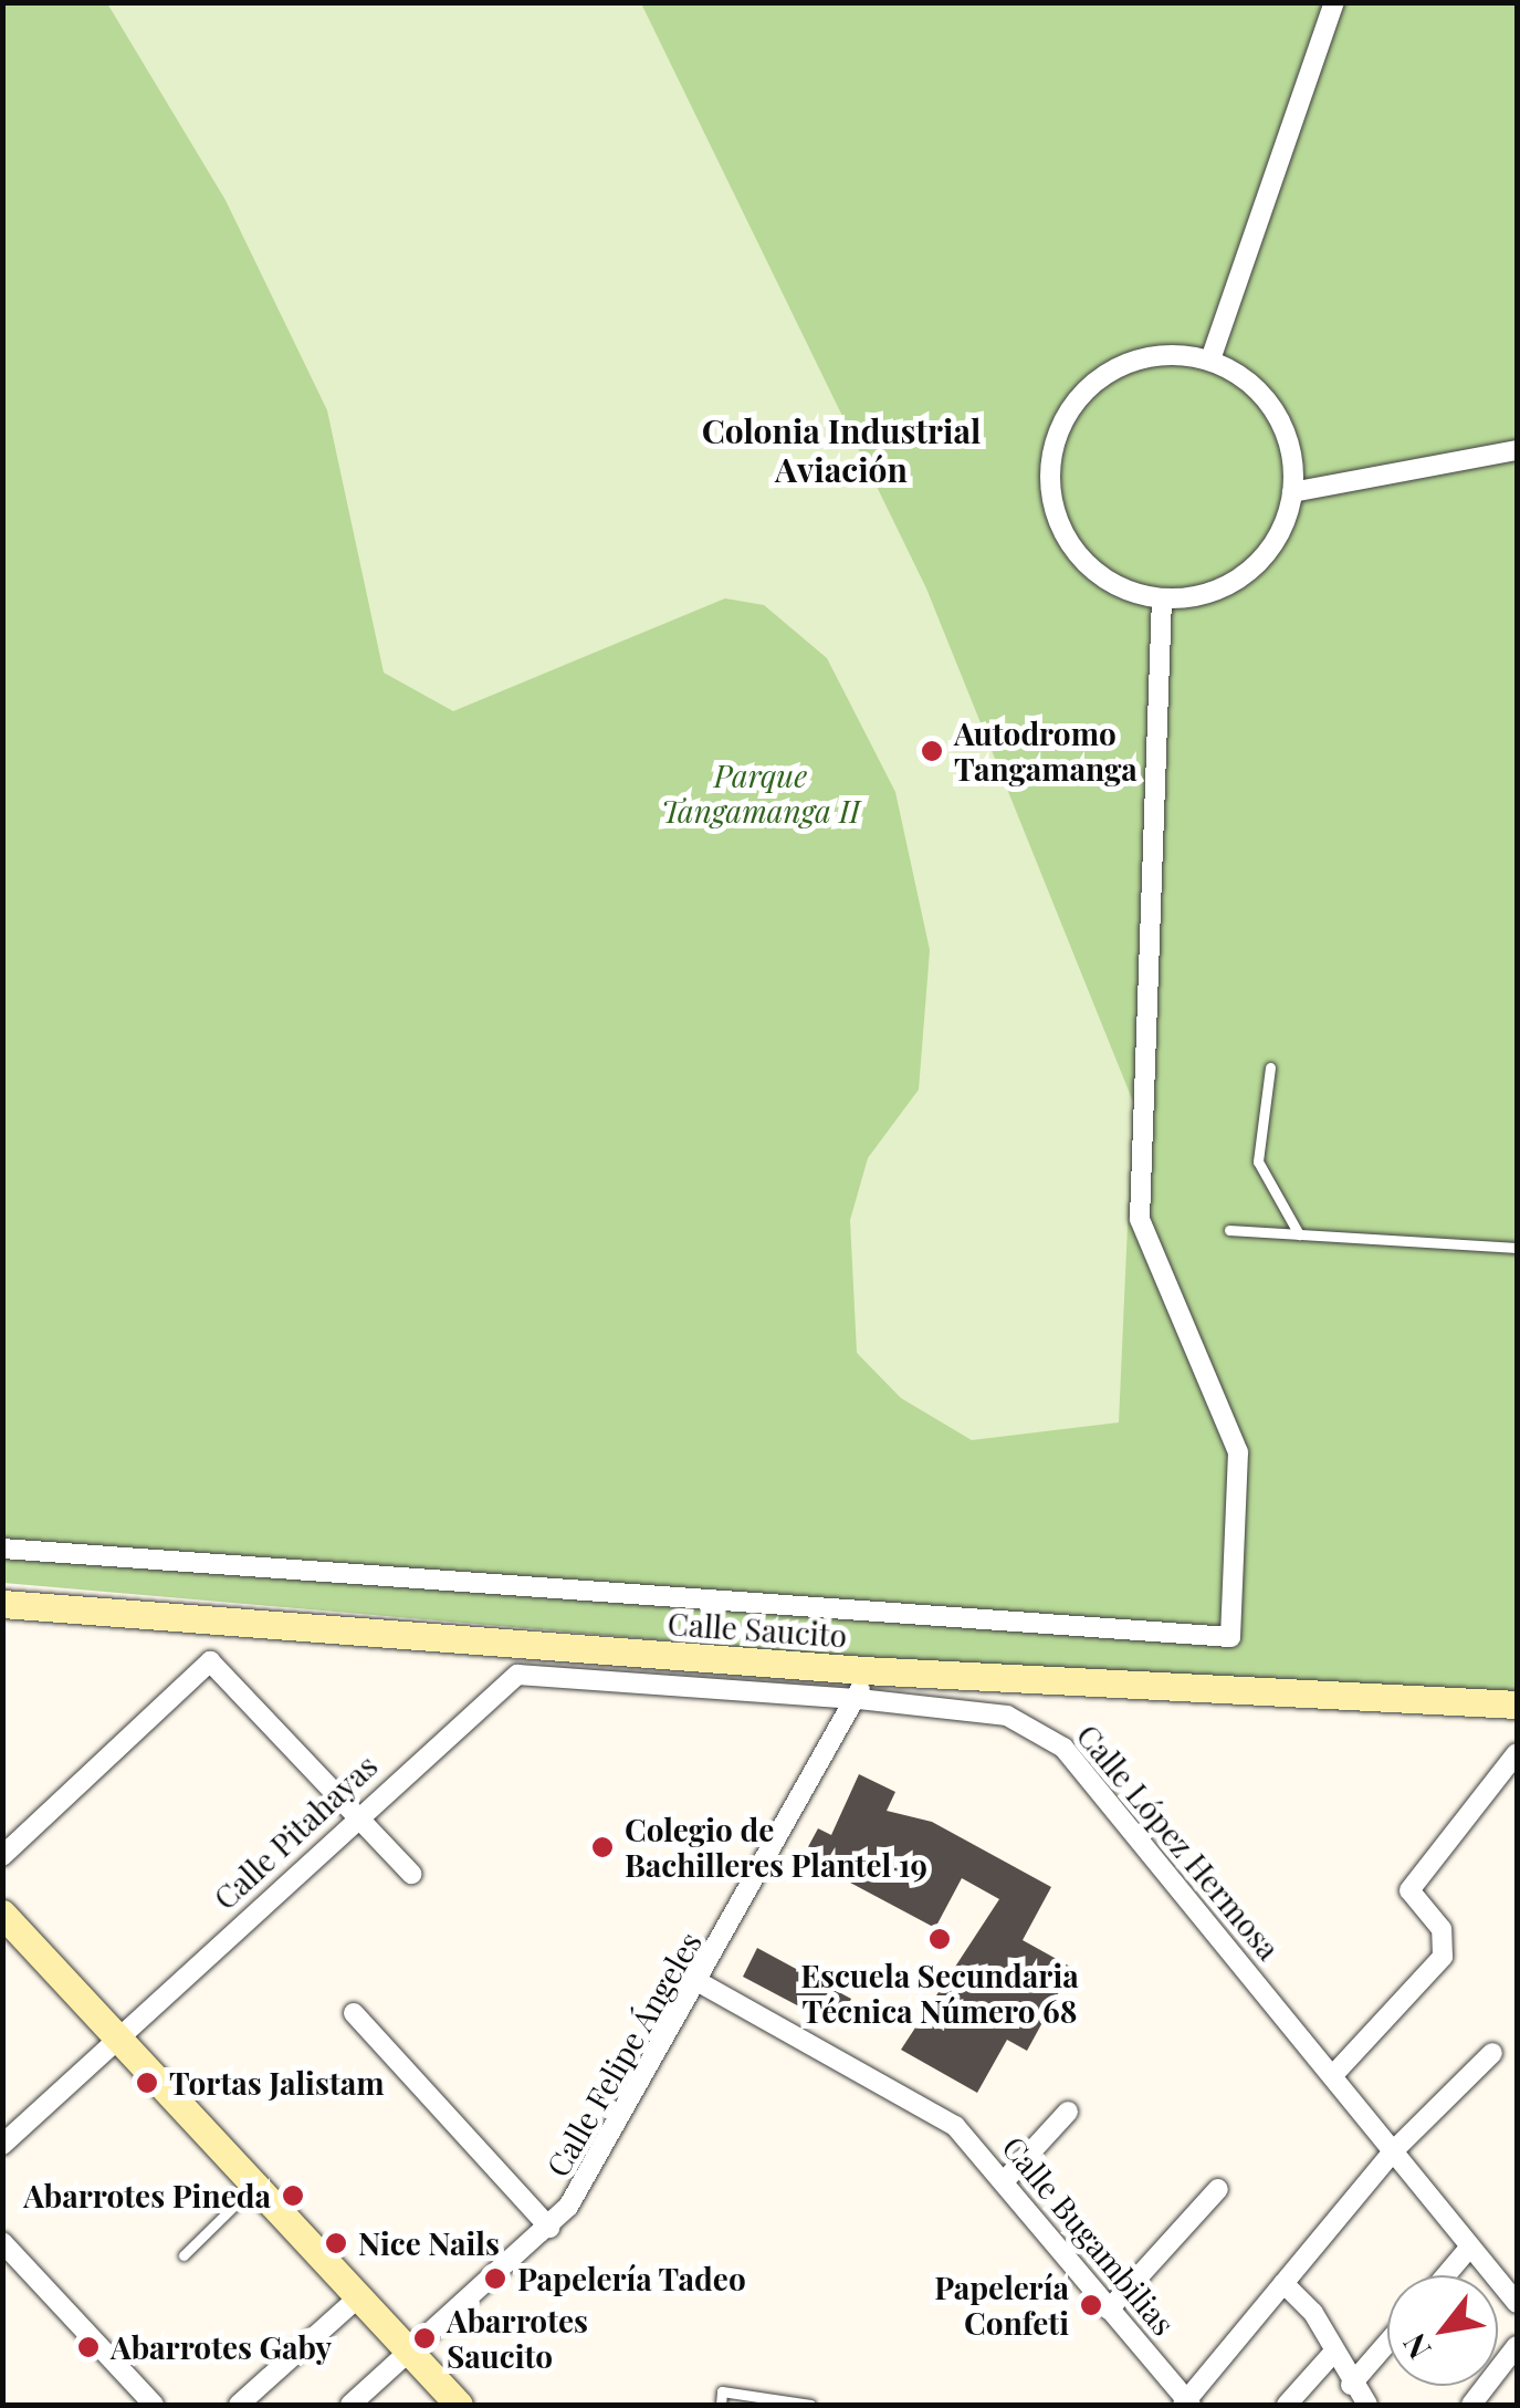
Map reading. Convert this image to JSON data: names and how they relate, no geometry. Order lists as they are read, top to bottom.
{
  "streets": {
    "street": [
      "Calle Saucito",
      "Calle Pitahayas",
      "Calle López Hermosa",
      "Calle Felipe Ángeles",
      "Calle Bugambilias"
    ]
  },
  "crossings": [
    ["Calle Saucito", "Calle Felipe Ángeles"],
    ["Calle Pitahayas", "Calle López Hermosa"],
    ["Calle López Hermosa", "Calle Felipe Ángeles"],
    ["Calle Felipe Ángeles", "Calle Bugambilias"]
  ],
  "districts": ["Colonia Industrial Aviación"],
  "parks": ["Parque Tangamanga II"],
  "places": [
    "Autodromo Tangamanga",
    "Colegio de Bachilleres Plantel 19",
    "Escuela Secundaria Técnica Número 68",
    "Tortas Jalistam",
    "Abarrotes Pineda",
    "Nice Nails",
    "Papelería Tadeo",
    "Papelería Confeti",
    "Abarrotes Saucito",
    "Abarrotes Gaby"
  ],
  "north": "bottom left"
}
